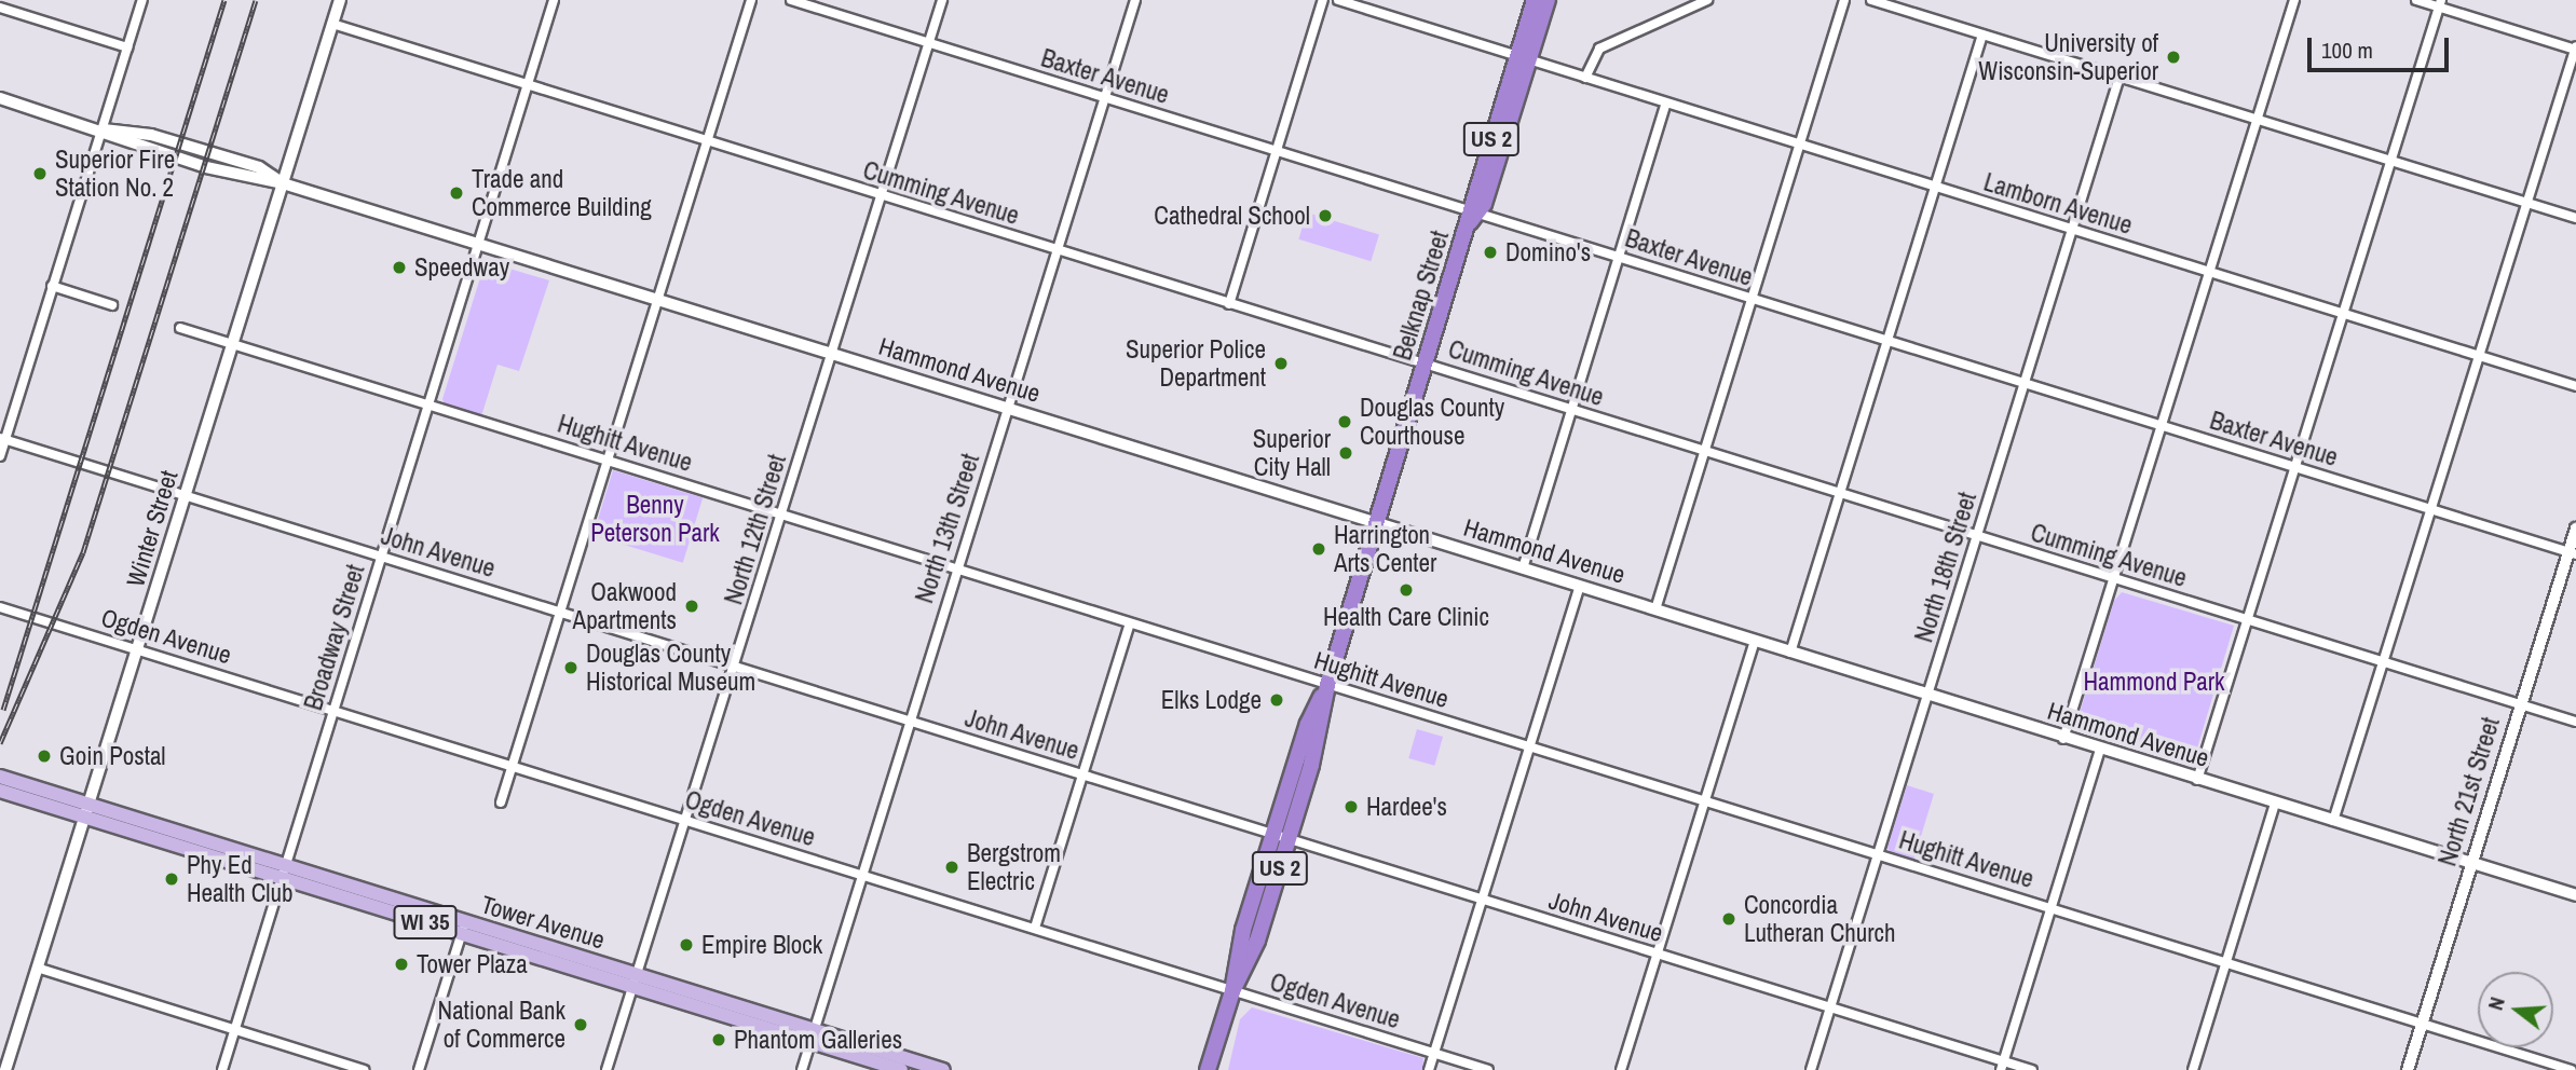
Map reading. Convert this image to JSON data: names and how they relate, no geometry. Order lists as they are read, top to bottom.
{
  "streets": {
    "highway": ["US 2", "Belknap Street"],
    "main road": ["WI 35", "Tower Avenue"],
    "street": [
      "Baxter Avenue",
      "Cumming Avenue",
      "Lamborn Avenue",
      "Hammond Avenue",
      "Hughitt Avenue",
      "Winter Street",
      "North 13th Street",
      "North 12th Street",
      "John Avenue",
      "North 18th Street",
      "Ogden Avenue",
      "Broadway Street",
      "North 21st Street"
    ]
  },
  "crossings": [
    ["Baxter Avenue", "Belknap Street"],
    ["Baxter Avenue", "North 13th Street"],
    ["Baxter Avenue", "North 12th Street"],
    ["Baxter Avenue", "North 18th Street"],
    ["Baxter Avenue", "North 21st Street"],
    ["Cumming Avenue", "Belknap Street"],
    ["Cumming Avenue", "Winter Street"],
    ["Cumming Avenue", "North 13th Street"],
    ["Cumming Avenue", "North 12th Street"],
    ["Cumming Avenue", "North 18th Street"],
    ["Cumming Avenue", "Broadway Street"],
    ["Cumming Avenue", "North 21st Street"],
    ["Lamborn Avenue", "Belknap Street"],
    ["Lamborn Avenue", "North 18th Street"],
    ["Belknap Street", "Hammond Avenue"],
    ["Belknap Street", "Hughitt Avenue"],
    ["Belknap Street", "John Avenue"],
    ["Belknap Street", "Ogden Avenue"],
    ["Hammond Avenue", "Winter Street"],
    ["Hammond Avenue", "North 13th Street"],
    ["Hammond Avenue", "North 12th Street"],
    ["Hammond Avenue", "North 18th Street"],
    ["Hammond Avenue", "Broadway Street"],
    ["Hammond Avenue", "North 21st Street"],
    ["Hughitt Avenue", "Winter Street"],
    ["Hughitt Avenue", "North 13th Street"],
    ["Hughitt Avenue", "North 12th Street"],
    ["Hughitt Avenue", "North 18th Street"],
    ["Hughitt Avenue", "Broadway Street"],
    ["Hughitt Avenue", "North 21st Street"],
    ["Winter Street", "John Avenue"],
    ["Winter Street", "Ogden Avenue"],
    ["Winter Street", "Tower Avenue"],
    ["North 13th Street", "John Avenue"],
    ["North 13th Street", "Ogden Avenue"],
    ["North 13th Street", "Tower Avenue"],
    ["North 12th Street", "John Avenue"],
    ["North 12th Street", "Ogden Avenue"],
    ["North 12th Street", "Tower Avenue"],
    ["John Avenue", "North 18th Street"],
    ["John Avenue", "Broadway Street"],
    ["Ogden Avenue", "Broadway Street"],
    ["Broadway Street", "Tower Avenue"]
  ],
  "parks": ["Benny Peterson Park", "Hammond Park"],
  "places": [
    "University of Wisconsin-Superior",
    "Superior Fire Station No. 2",
    "Trade and Commerce Building",
    "Cathedral School",
    "Domino's",
    "Speedway",
    "Superior Police Department",
    "Douglas County Courthouse",
    "Superior City Hall",
    "Harrington Arts Center",
    "Health Care Clinic",
    "Oakwood Apartments",
    "Douglas County Historical Museum",
    "Elks Lodge",
    "Goin Postal",
    "Hardee's",
    "Bergstrom Electric",
    "Phy Ed Health Club",
    "Concordia Lutheran Church",
    "Empire Block",
    "Tower Plaza",
    "National Bank of Commerce",
    "Phantom Galleries"
  ],
  "scale_bar": "100 m",
  "north": "left"
}
